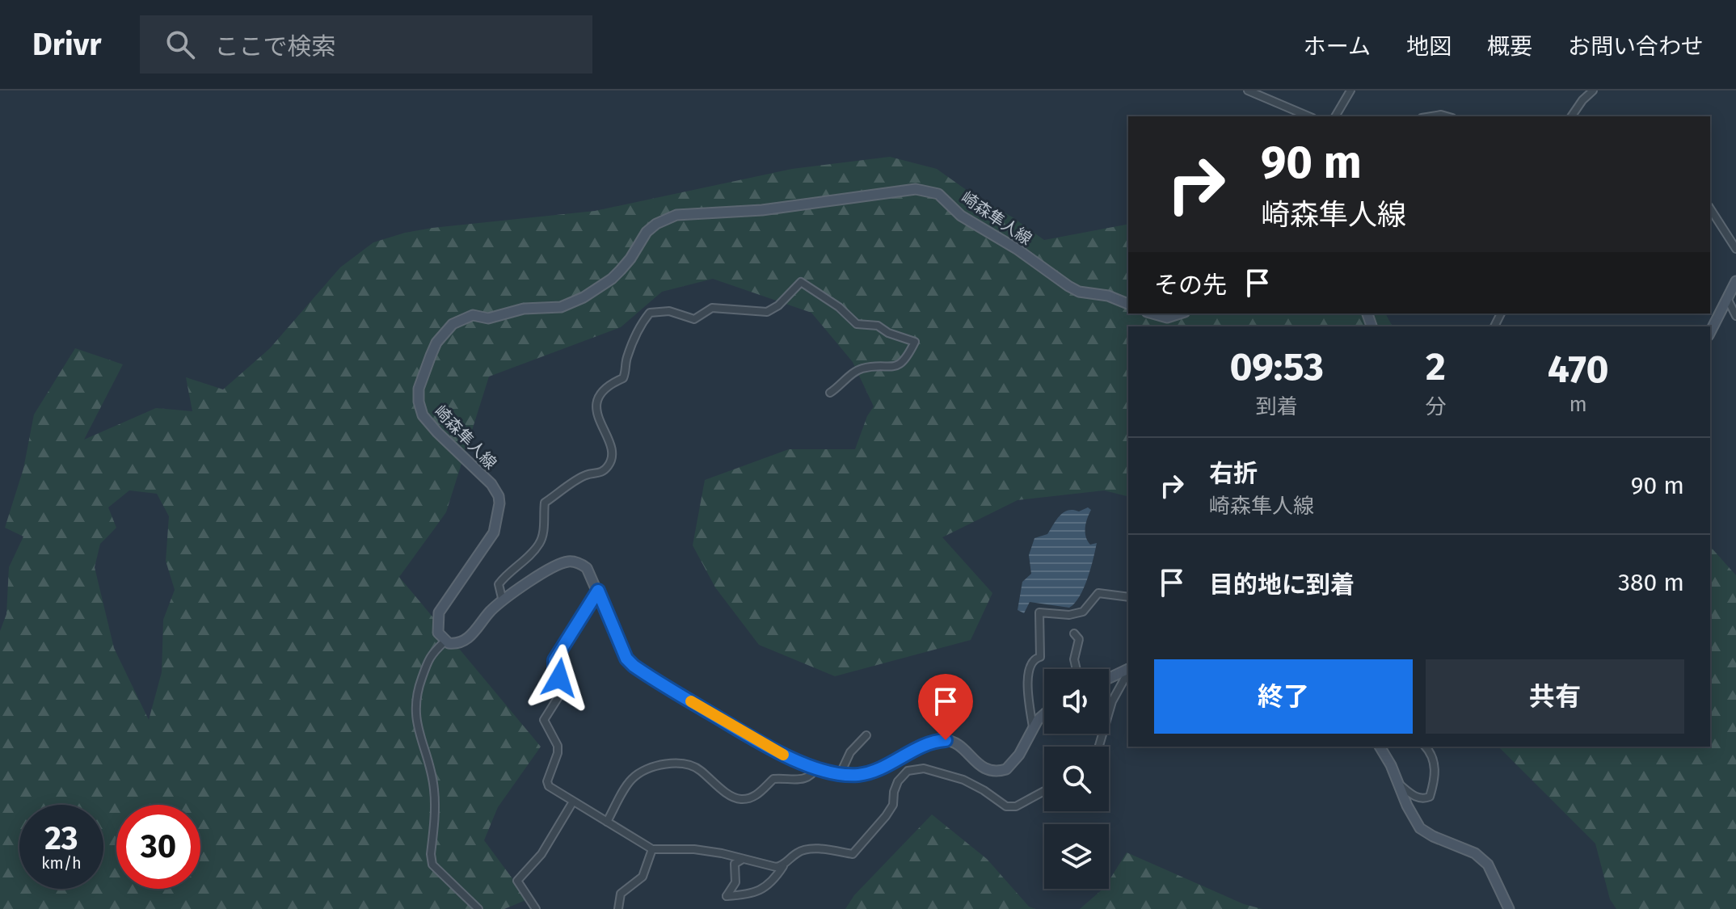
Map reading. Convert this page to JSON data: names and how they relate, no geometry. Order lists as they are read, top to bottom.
{
  "streets": {
    "main road": ["崎森隼人線"]
  },
  "page": {
    "header": "Drivr",
    "search": "ここで検索",
    "nav": [
      "ホーム",
      "地図",
      "概要",
      "お問い合わせ"
    ],
    "turn": ["90 m", "崎森隼人線"],
    "then": "その先",
    "eta": [
      "09:53",
      "到着",
      "2",
      "分",
      "470",
      "m"
    ],
    "list": [
      {
        "name": "右折",
        "note": "崎森隼人線",
        "value": "90 m"
      },
      {
        "name": "目的地に到着",
        "value": "380 m"
      }
    ],
    "buttons": ["終了", "共有"],
    "speed": "23 km/h",
    "limit": "30"
  }
}
